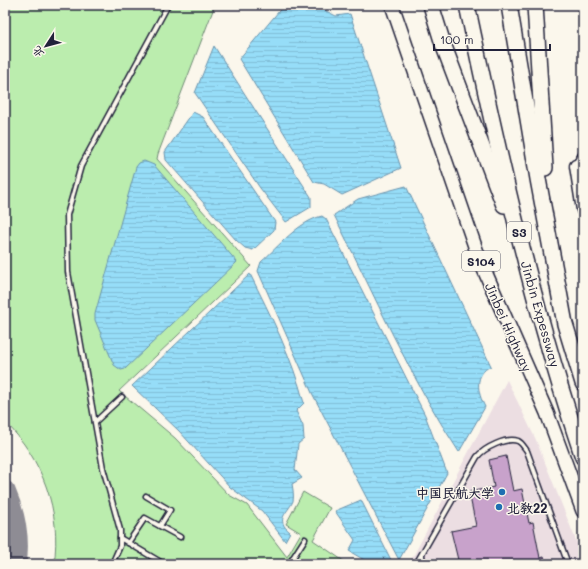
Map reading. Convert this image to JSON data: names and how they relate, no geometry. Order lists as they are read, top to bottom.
{
  "streets": {
    "highway": ["S3", "Jinbin Expessway"],
    "main road": ["S104", "Jinbei Highway"]
  },
  "places": ["中国民航大学", "北教22"],
  "scale_bar": "100 m",
  "north": "bottom left"
}
